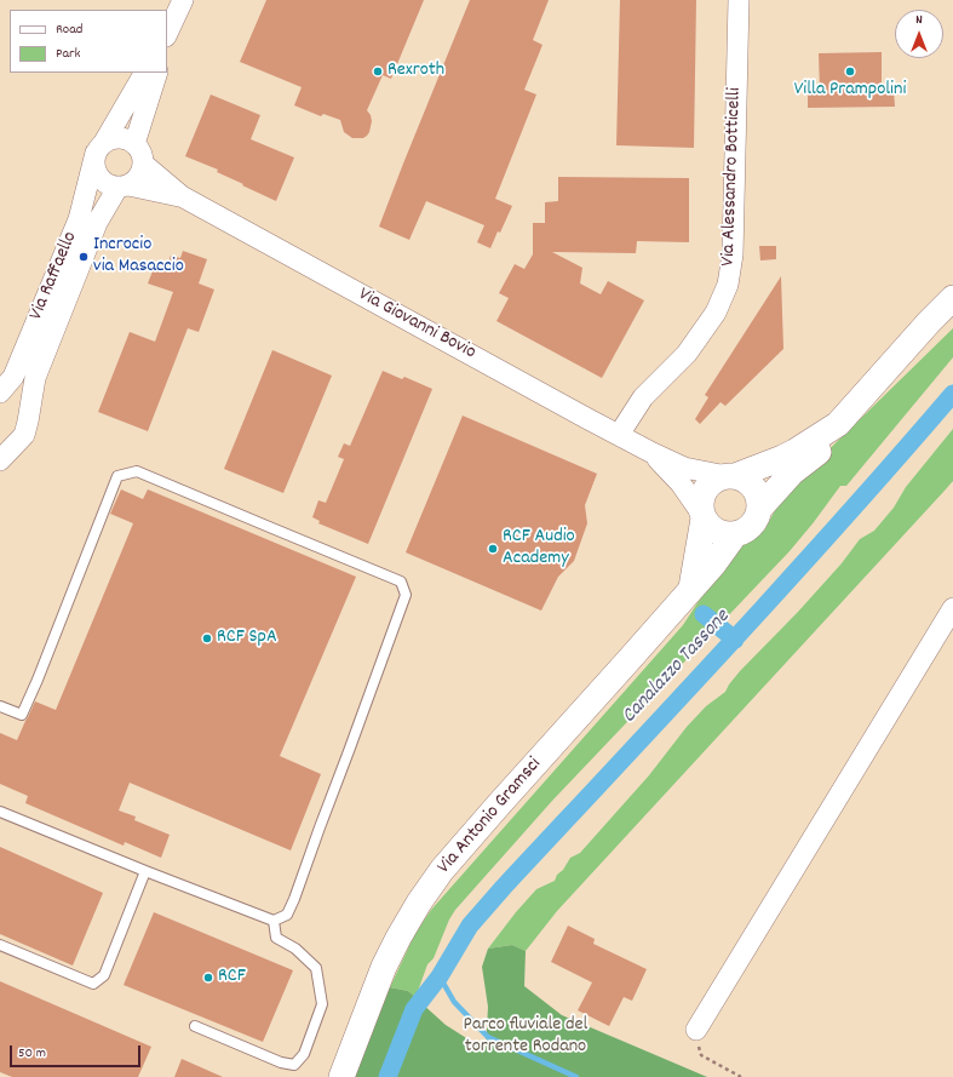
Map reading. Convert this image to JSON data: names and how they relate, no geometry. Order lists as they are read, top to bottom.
{
  "streets": {
    "street": [
      "Via Alessandro Botticelli",
      "Via Raffaello",
      "Via Giovanni Bovio",
      "Via Antonio Gramsci"
    ]
  },
  "crossings": [
    ["Via Alessandro Botticelli", "Via Giovanni Bovio"],
    ["Via Raffaello", "Via Giovanni Bovio"],
    ["Via Giovanni Bovio", "Via Antonio Gramsci"]
  ],
  "water": ["Canalazzo Tassone"],
  "parks": ["Parco fluviale del torrente Rodano"],
  "places": [
    "Rexroth",
    "Villa Prampolini",
    "Incrocio via Masaccio",
    "RCF Audio Academy",
    "RCF SpA",
    "RCF"
  ],
  "legend": ["Road", "Park"],
  "scale_bar": "50 m",
  "north": "top"
}
